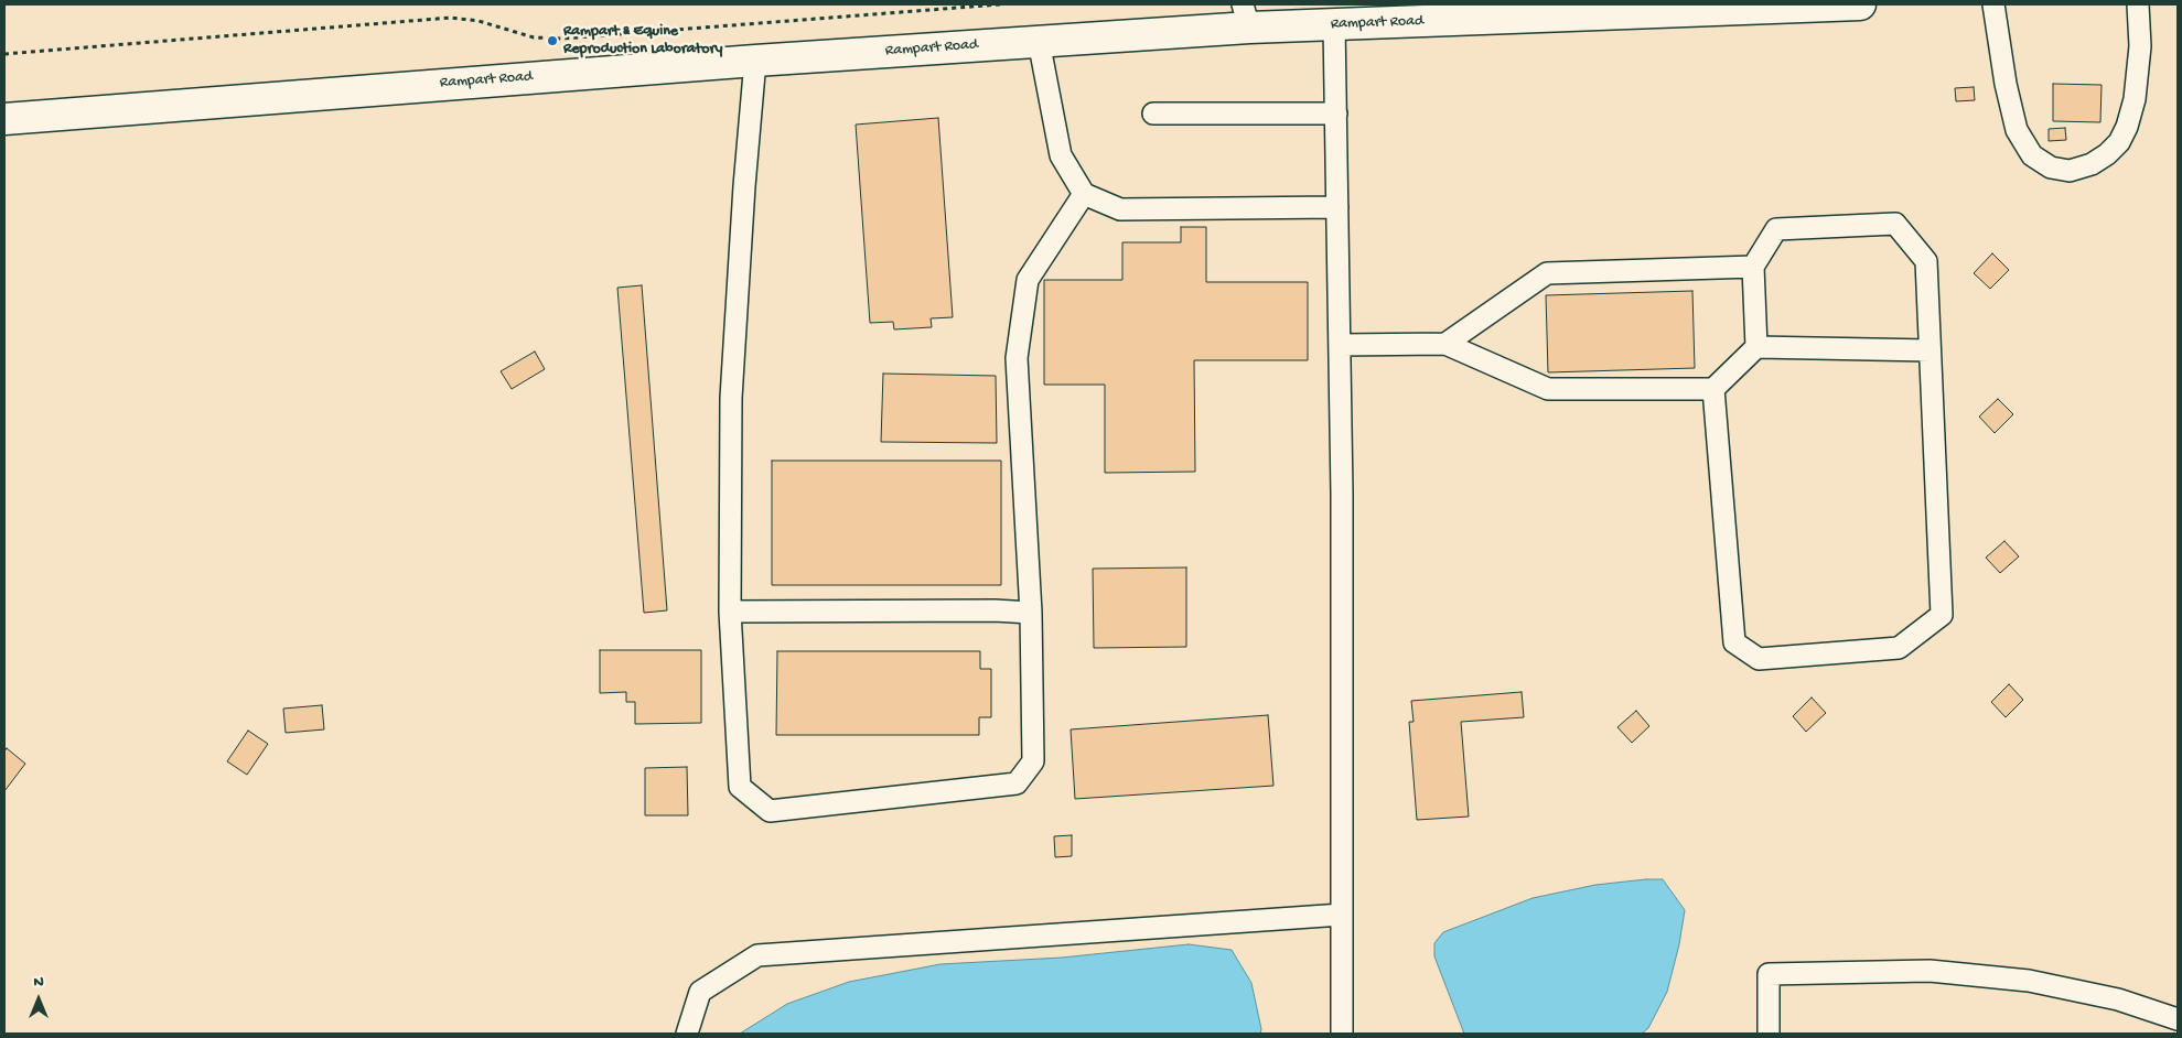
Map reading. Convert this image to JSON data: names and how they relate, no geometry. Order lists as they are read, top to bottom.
{
  "streets": {
    "street": ["Rampart Road"]
  },
  "places": ["Rampart & Equine Reproduction Laboratory"],
  "north": "top"
}
